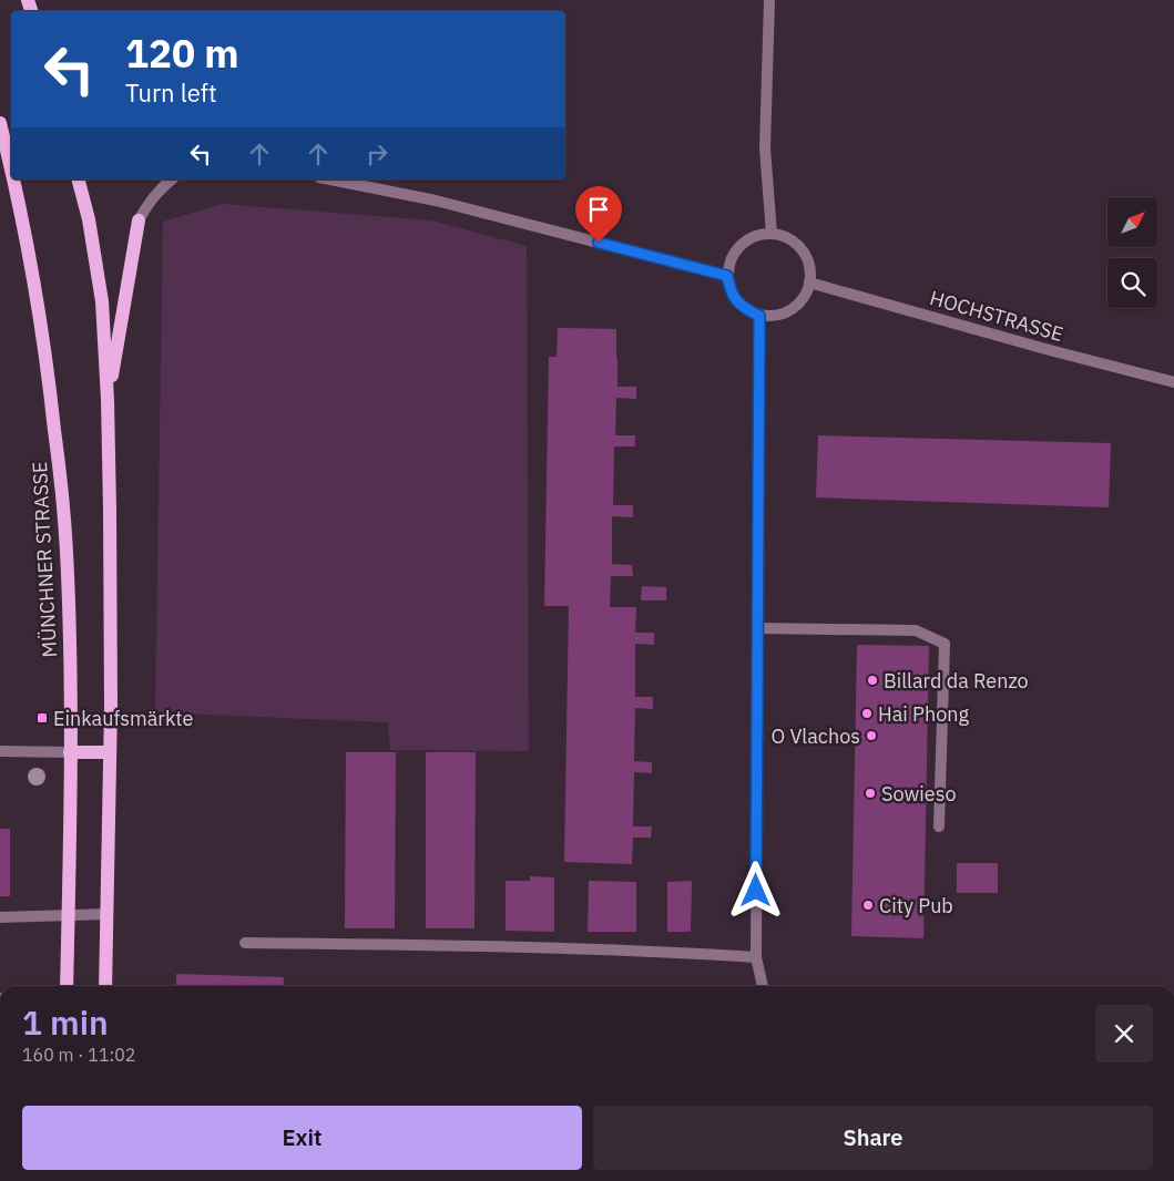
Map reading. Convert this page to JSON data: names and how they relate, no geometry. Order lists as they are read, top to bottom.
{
  "streets": {
    "main road": ["MÜNCHNER STRASSE"],
    "street": ["HOCHSTRASSE"]
  },
  "places": {
    "other": [
      "Billard da Renzo",
      "Hai Phong",
      "O Vlachos",
      "Sowieso",
      "City Pub"
    ],
    "transit": ["Einkaufsmärkte"]
  },
  "north": "top right",
  "page": {
    "turn": ["120 m", "Turn left"],
    "heading": ["1 min", "160 m · 11:02"],
    "buttons": ["Exit", "Share"]
  }
}
